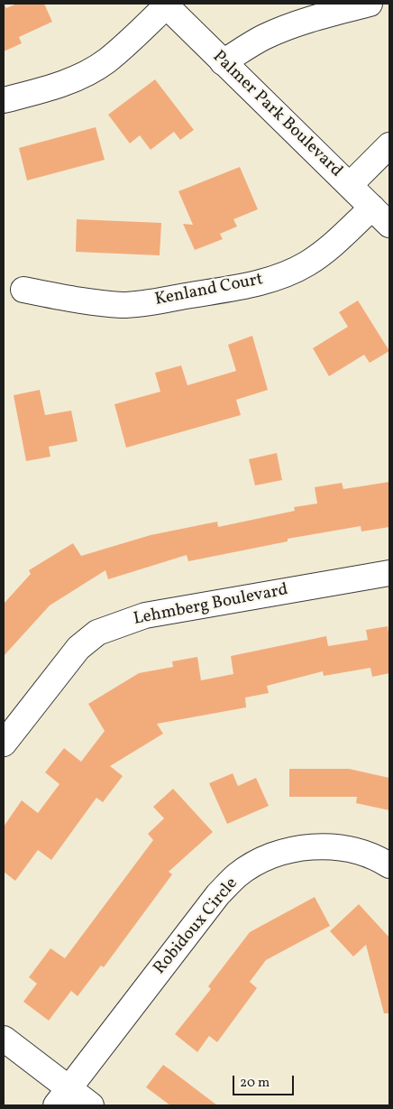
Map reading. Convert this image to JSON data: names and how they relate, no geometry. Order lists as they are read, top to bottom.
{
  "streets": {
    "street": [
      "Palmer Park Boulevard",
      "Kenland Court",
      "Lehmberg Boulevard",
      "Robidoux Circle"
    ]
  },
  "crossings": [
    ["Palmer Park Boulevard", "Kenland Court"]
  ],
  "scale_bar": "20 m"
}
